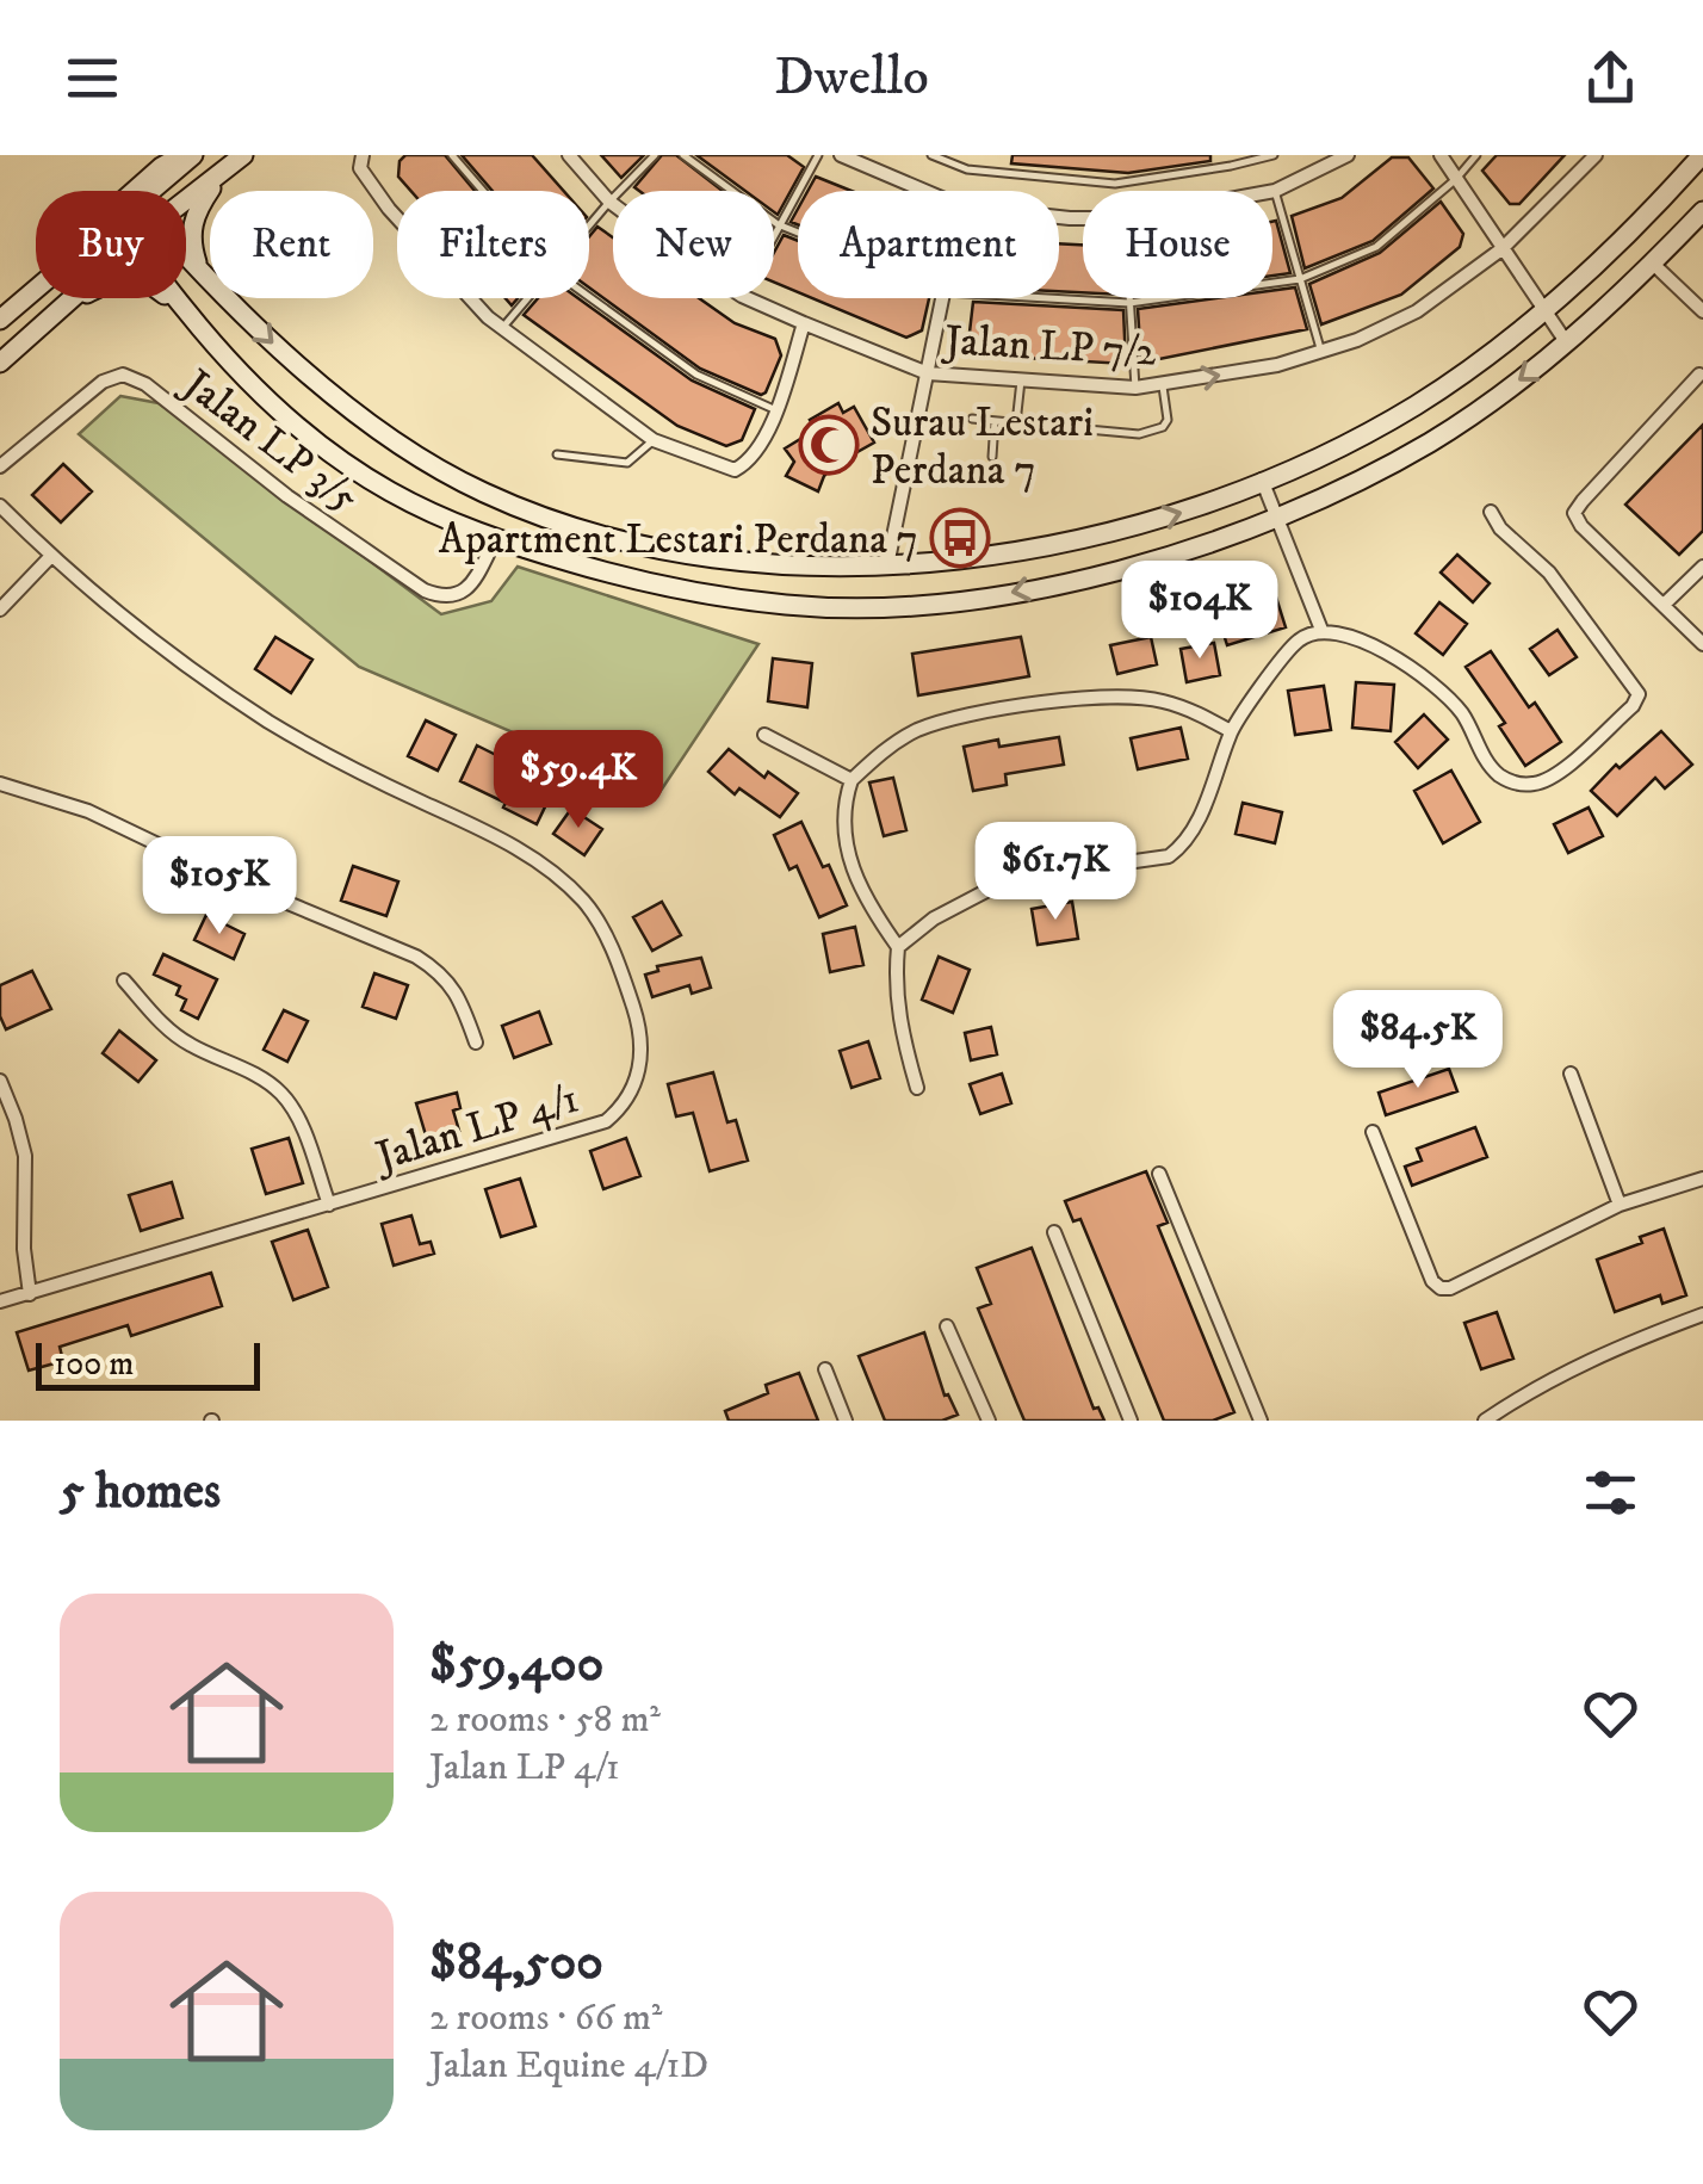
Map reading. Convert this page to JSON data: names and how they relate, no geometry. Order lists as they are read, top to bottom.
{
  "streets": {
    "street": ["Jalan LP 7/2", "Jalan LP 3/5", "Jalan LP 4/1"]
  },
  "places": {
    "mosque": ["Surau Lestari Perdana 7"],
    "bus stop": ["Apartment Lestari Perdana 7"]
  },
  "scale_bar": "100 m",
  "page": {
    "header": "Dwello",
    "chip": [
      "Buy",
      "Rent",
      "Filters",
      "New",
      "Apartment",
      "House"
    ],
    "price": [
      "$104K",
      "$59.4K",
      "$61.7K",
      "$105K",
      "$84.5K"
    ],
    "scale": "100 m",
    "heading": "5 homes",
    "list": [
      {
        "name": "$59,400",
        "note": "2 rooms · 58 m² · Jalan LP 4/1"
      },
      {
        "name": "$84,500",
        "note": "2 rooms · 66 m² · Jalan Equine 4/1D"
      }
    ]
  }
}
